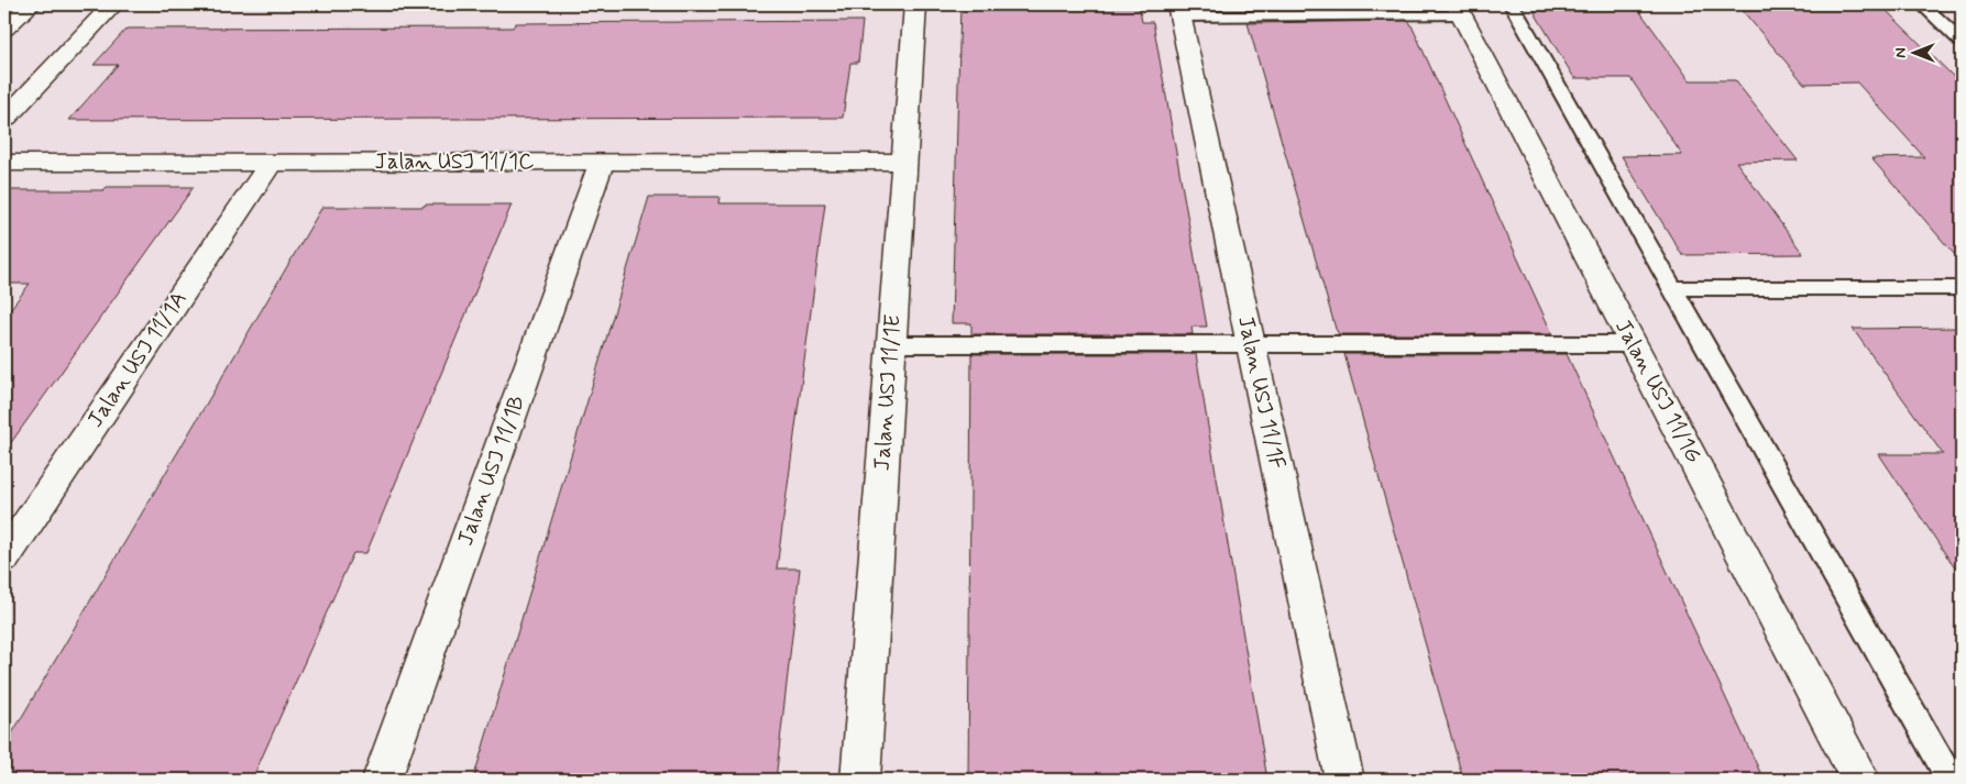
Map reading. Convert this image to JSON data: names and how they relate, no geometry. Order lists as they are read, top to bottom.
{
  "streets": {
    "street": [
      "Jalan USJ 11/1C",
      "Jalan USJ 11/1A",
      "Jalan USJ 11/1G",
      "Jalan USJ 11/1E",
      "Jalan USJ 11/1F",
      "Jalan USJ 11/1B"
    ]
  },
  "crossings": [
    ["Jalan USJ 11/1C", "Jalan USJ 11/1A"],
    ["Jalan USJ 11/1C", "Jalan USJ 11/1E"],
    ["Jalan USJ 11/1C", "Jalan USJ 11/1B"]
  ],
  "north": "left"
}
